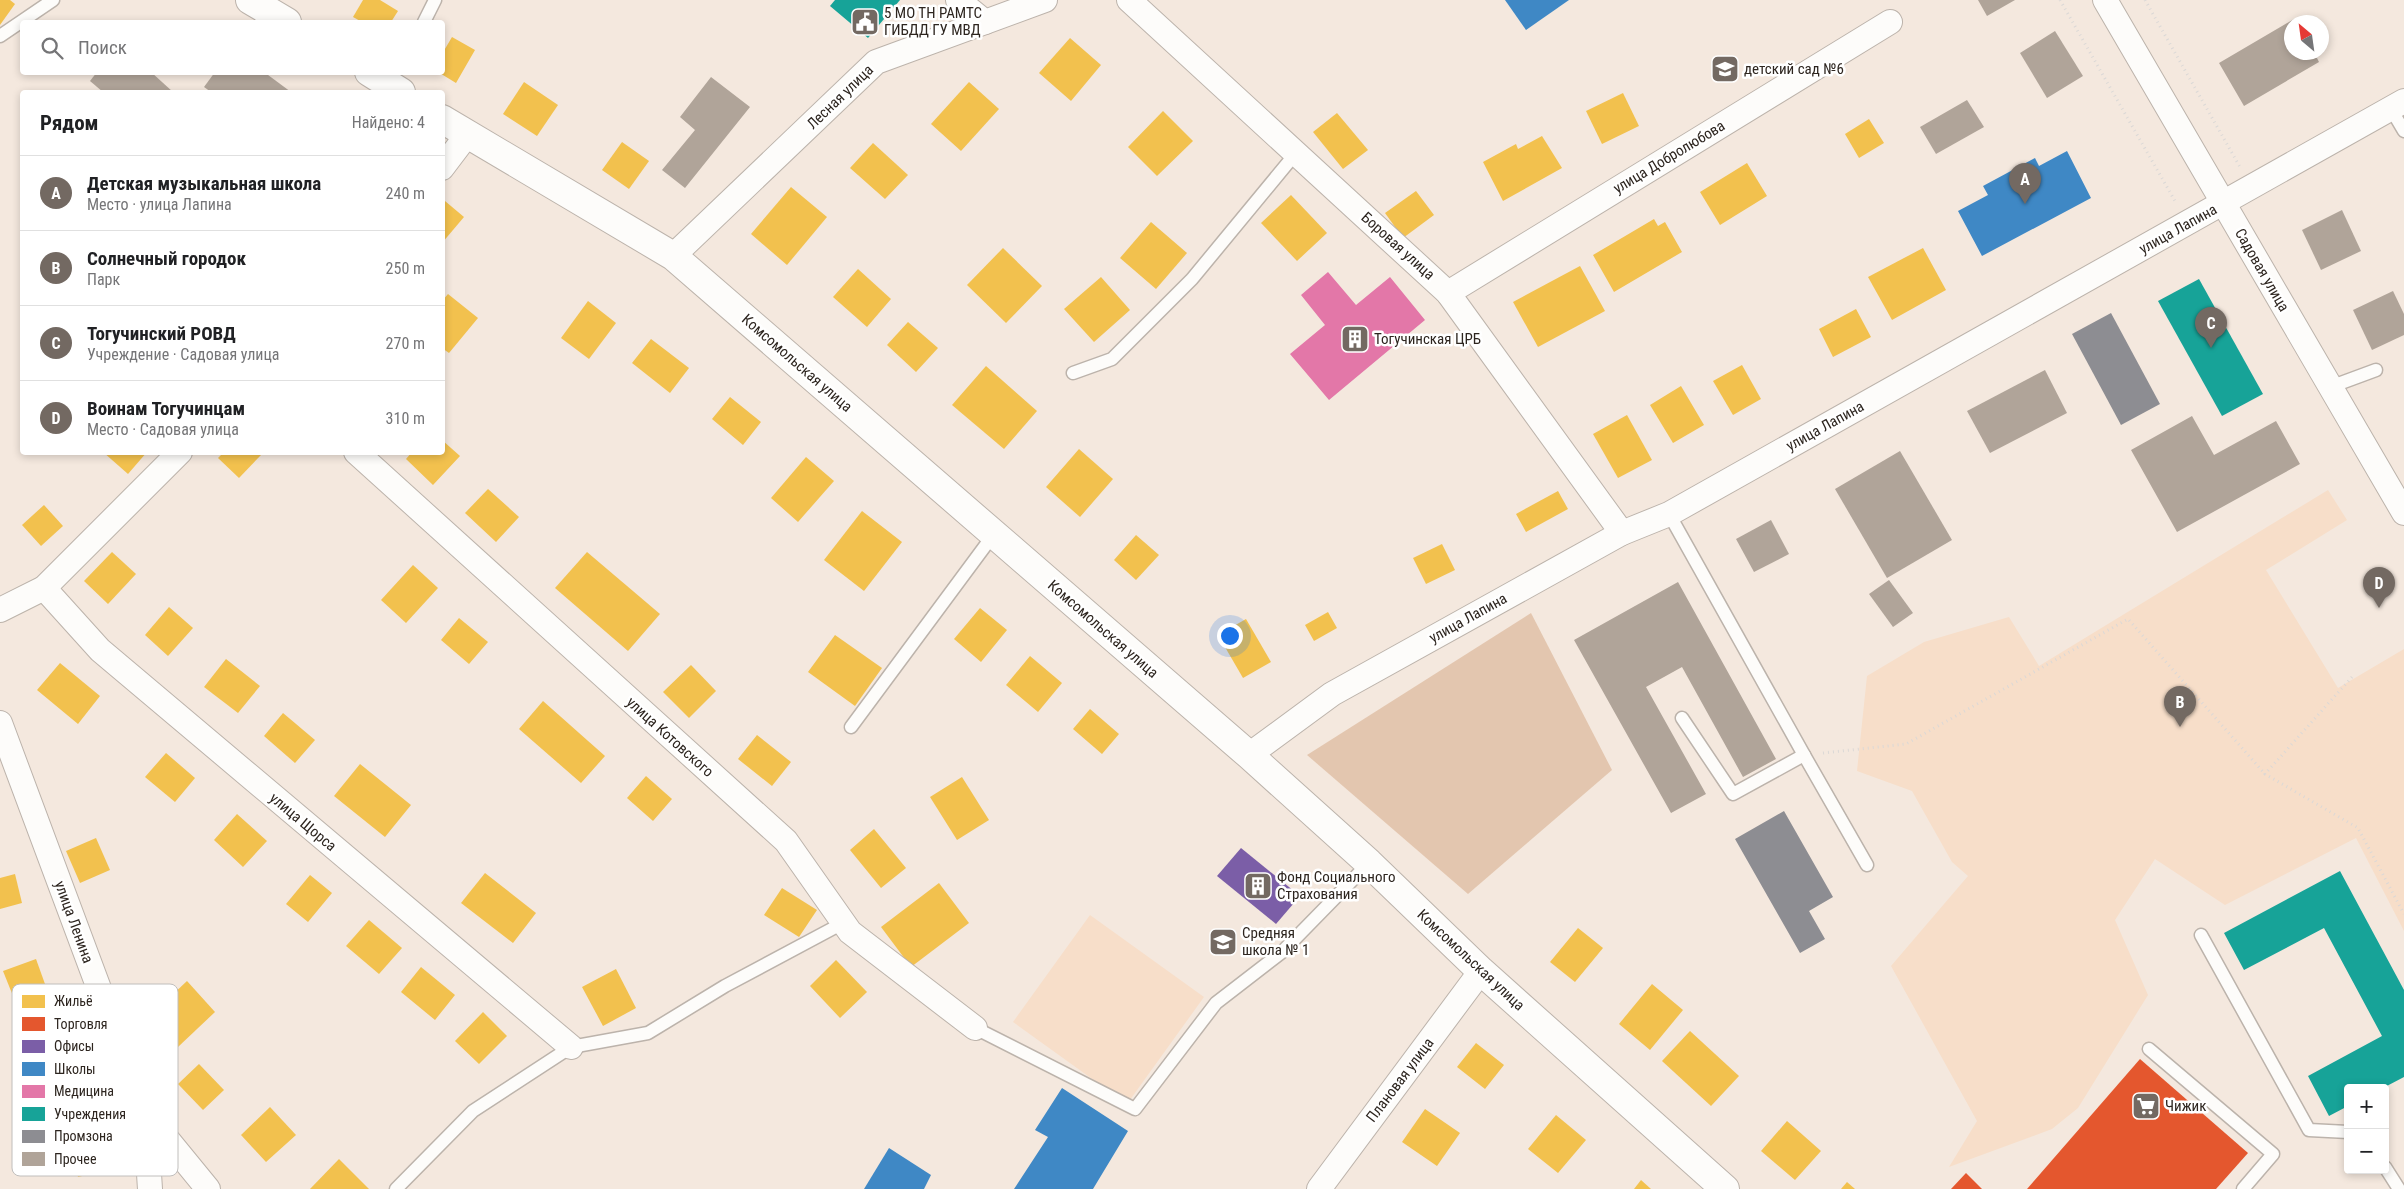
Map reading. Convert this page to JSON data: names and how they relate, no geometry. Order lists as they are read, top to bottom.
{
  "streets": {
    "main road": ["Комсомольская улица"],
    "street": [
      "Лесная улица",
      "улица Добролюбова",
      "улица Лапина",
      "Боровая улица",
      "Садовая улица",
      "улица Котовского",
      "улица Щорса",
      "улица Ленина",
      "Плановая улица"
    ]
  },
  "crossings": [
    ["Лесная улица", "Комсомольская улица"],
    ["улица Добролюбова", "Боровая улица"],
    ["улица Лапина", "Боровая улица"],
    ["улица Лапина", "Садовая улица"],
    ["улица Лапина", "Комсомольская улица"],
    ["Комсомольская улица", "Плановая улица"]
  ],
  "places": {
    "public building": ["5 МО ТН РАМТС ГИБДД ГУ МВД"],
    "school or university": ["детский сад №6", "Средняя школа № 1"],
    "building": ["Тогучинская ЦРБ", "Фонд Социального Страхования"],
    "supermarket": ["Чижик"]
  },
  "legend": [
    "Жильё",
    "Торговля",
    "Офисы",
    "Школы",
    "Медицина",
    "Учреждения",
    "Промзона",
    "Прочее"
  ],
  "north": "top left",
  "page": {
    "search": "Поиск",
    "heading": ["Рядом", "Найдено: 4"],
    "list": [
      {
        "mark": "A",
        "name": "Детская музыкальная школа",
        "note": "Место · улица Лапина",
        "value": "240 m"
      },
      {
        "mark": "B",
        "name": "Солнечный городок",
        "note": "Парк",
        "value": "250 m"
      },
      {
        "mark": "C",
        "name": "Тогучинский РОВД",
        "note": "Учреждение · Садовая улица",
        "value": "270 m"
      },
      {
        "mark": "D",
        "name": "Воинам Тогучинцам",
        "note": "Место · Садовая улица",
        "value": "310 m"
      }
    ],
    "pins": [
      "A",
      "C",
      "D",
      "B"
    ],
    "map_buttons": ["+", "−"]
  }
}
